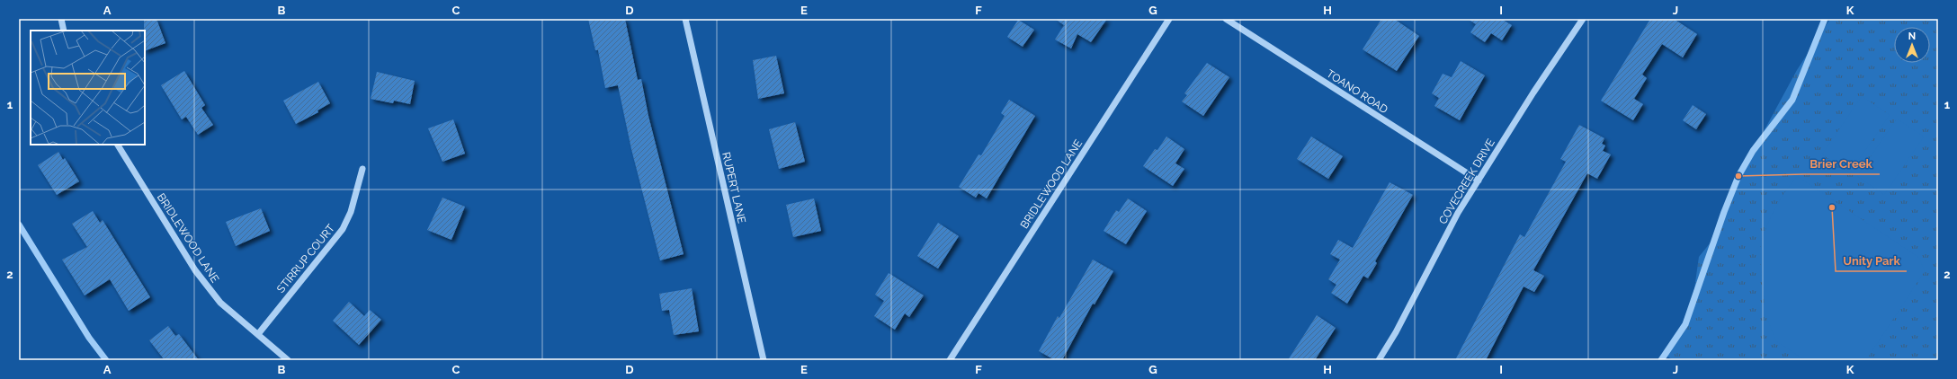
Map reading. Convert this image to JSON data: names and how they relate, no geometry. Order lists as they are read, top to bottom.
{
  "streets": {
    "street": [
      "TOANO ROAD",
      "COVECREEK DRIVE",
      "BRIDLEWOOD LANE",
      "RUPERT LANE",
      "STIRRUP COURT"
    ]
  },
  "crossings": [
    ["TOANO ROAD", "COVECREEK DRIVE"],
    ["BRIDLEWOOD LANE", "STIRRUP COURT"]
  ],
  "places": ["Brier Creek", "Unity Park"],
  "north": "top",
  "grid": {
    "columns": [
      "A",
      "B",
      "C",
      "D",
      "E",
      "F",
      "G",
      "H",
      "I",
      "J",
      "K"
    ],
    "rows": ["1", "2"]
  }
}
